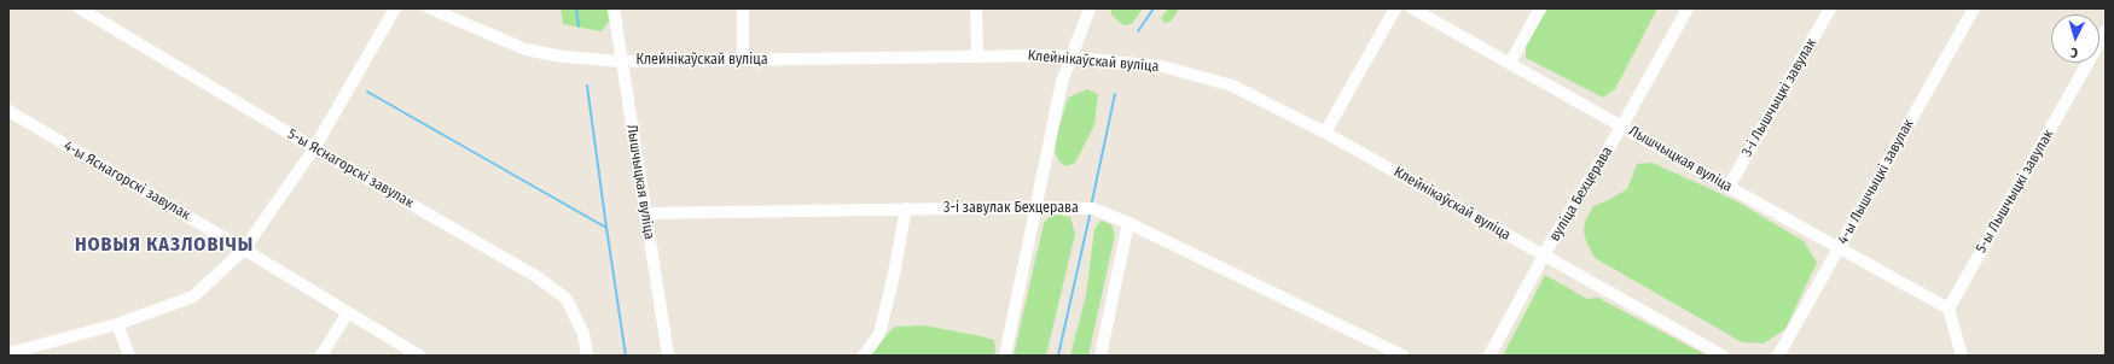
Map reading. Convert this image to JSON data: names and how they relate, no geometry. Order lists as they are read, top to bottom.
{
  "streets": {
    "street": [
      "Клейнікаўскай вуліца",
      "3-і Лышчыцкі завулак",
      "Лышчыцкая вуліца",
      "5-ы Яснагорскі завулак",
      "4-ы Яснагорскі завулак",
      "4-ы Лышчыцкі завулак",
      "5-ы Лышчыцкі завулак",
      "вуліца Бехцерава",
      "3-і завулак Бехцерава"
    ]
  },
  "crossings": [
    ["Клейнікаўскай вуліца", "Лышчыцкая вуліца"],
    ["Клейнікаўскай вуліца", "вуліца Бехцерава"],
    ["3-і Лышчыцкі завулак", "Лышчыцкая вуліца"],
    ["Лышчыцкая вуліца", "4-ы Лышчыцкі завулак"],
    ["Лышчыцкая вуліца", "5-ы Лышчыцкі завулак"],
    ["Лышчыцкая вуліца", "вуліца Бехцерава"],
    ["Лышчыцкая вуліца", "3-і завулак Бехцерава"]
  ],
  "districts": ["НОВЫЯ КАЗЛОВІЧЫ"],
  "north": "bottom"
}
